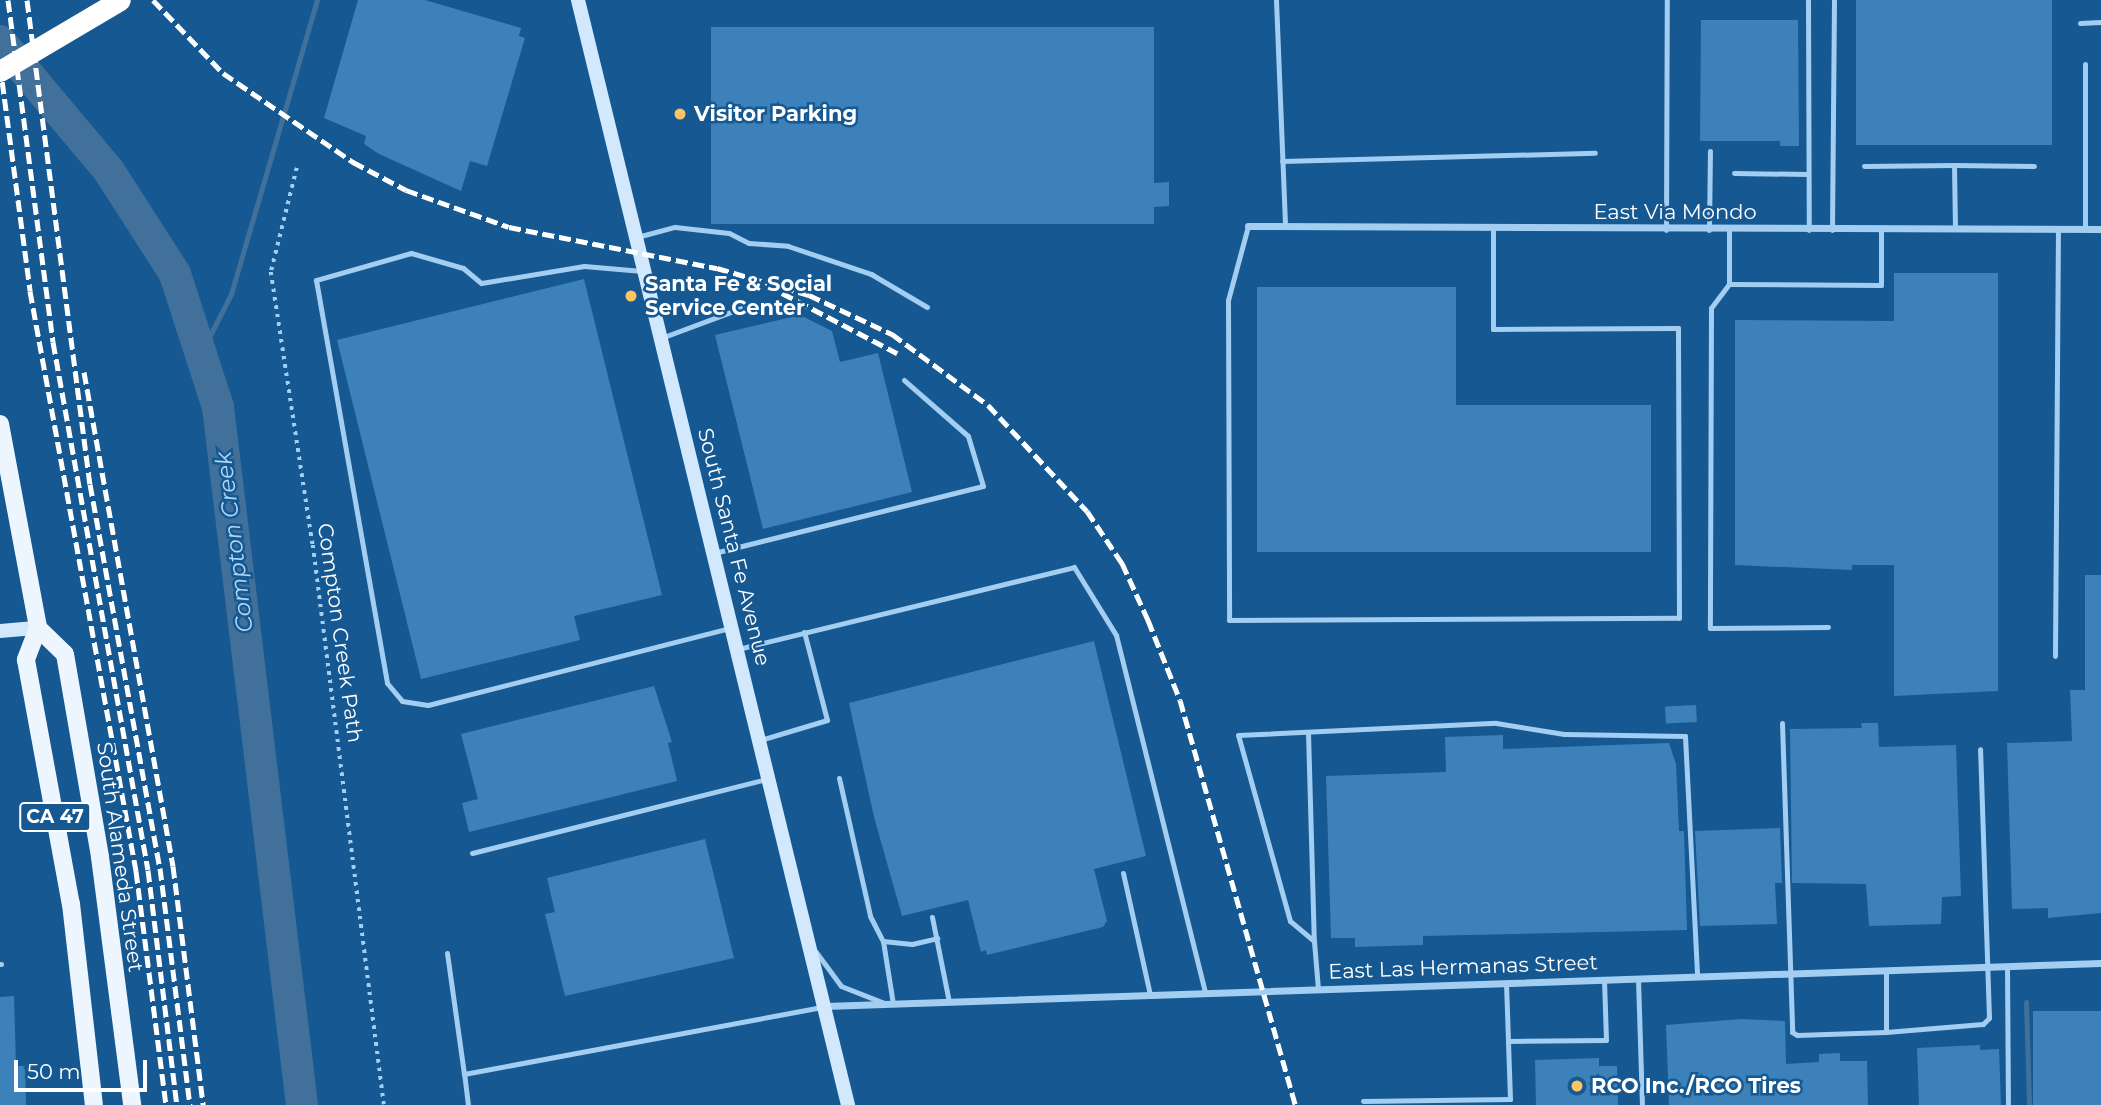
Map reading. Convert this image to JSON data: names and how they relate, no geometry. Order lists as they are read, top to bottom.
{
  "streets": {
    "main road": ["South Santa Fe Avenue", "CA 47", "South Alameda Street"],
    "street": ["East Via Mondo", "East Las Hermanas Street"],
    "path": ["Compton Creek Path"]
  },
  "crossings": [
    ["South Santa Fe Avenue", "East Las Hermanas Street"],
    ["CA 47", "South Alameda Street"]
  ],
  "water": ["Compton Creek"],
  "places": ["Visitor Parking", "Santa Fe & Social Service Center", "RCO Inc./RCO Tires"],
  "scale_bar": "50 m"
}
